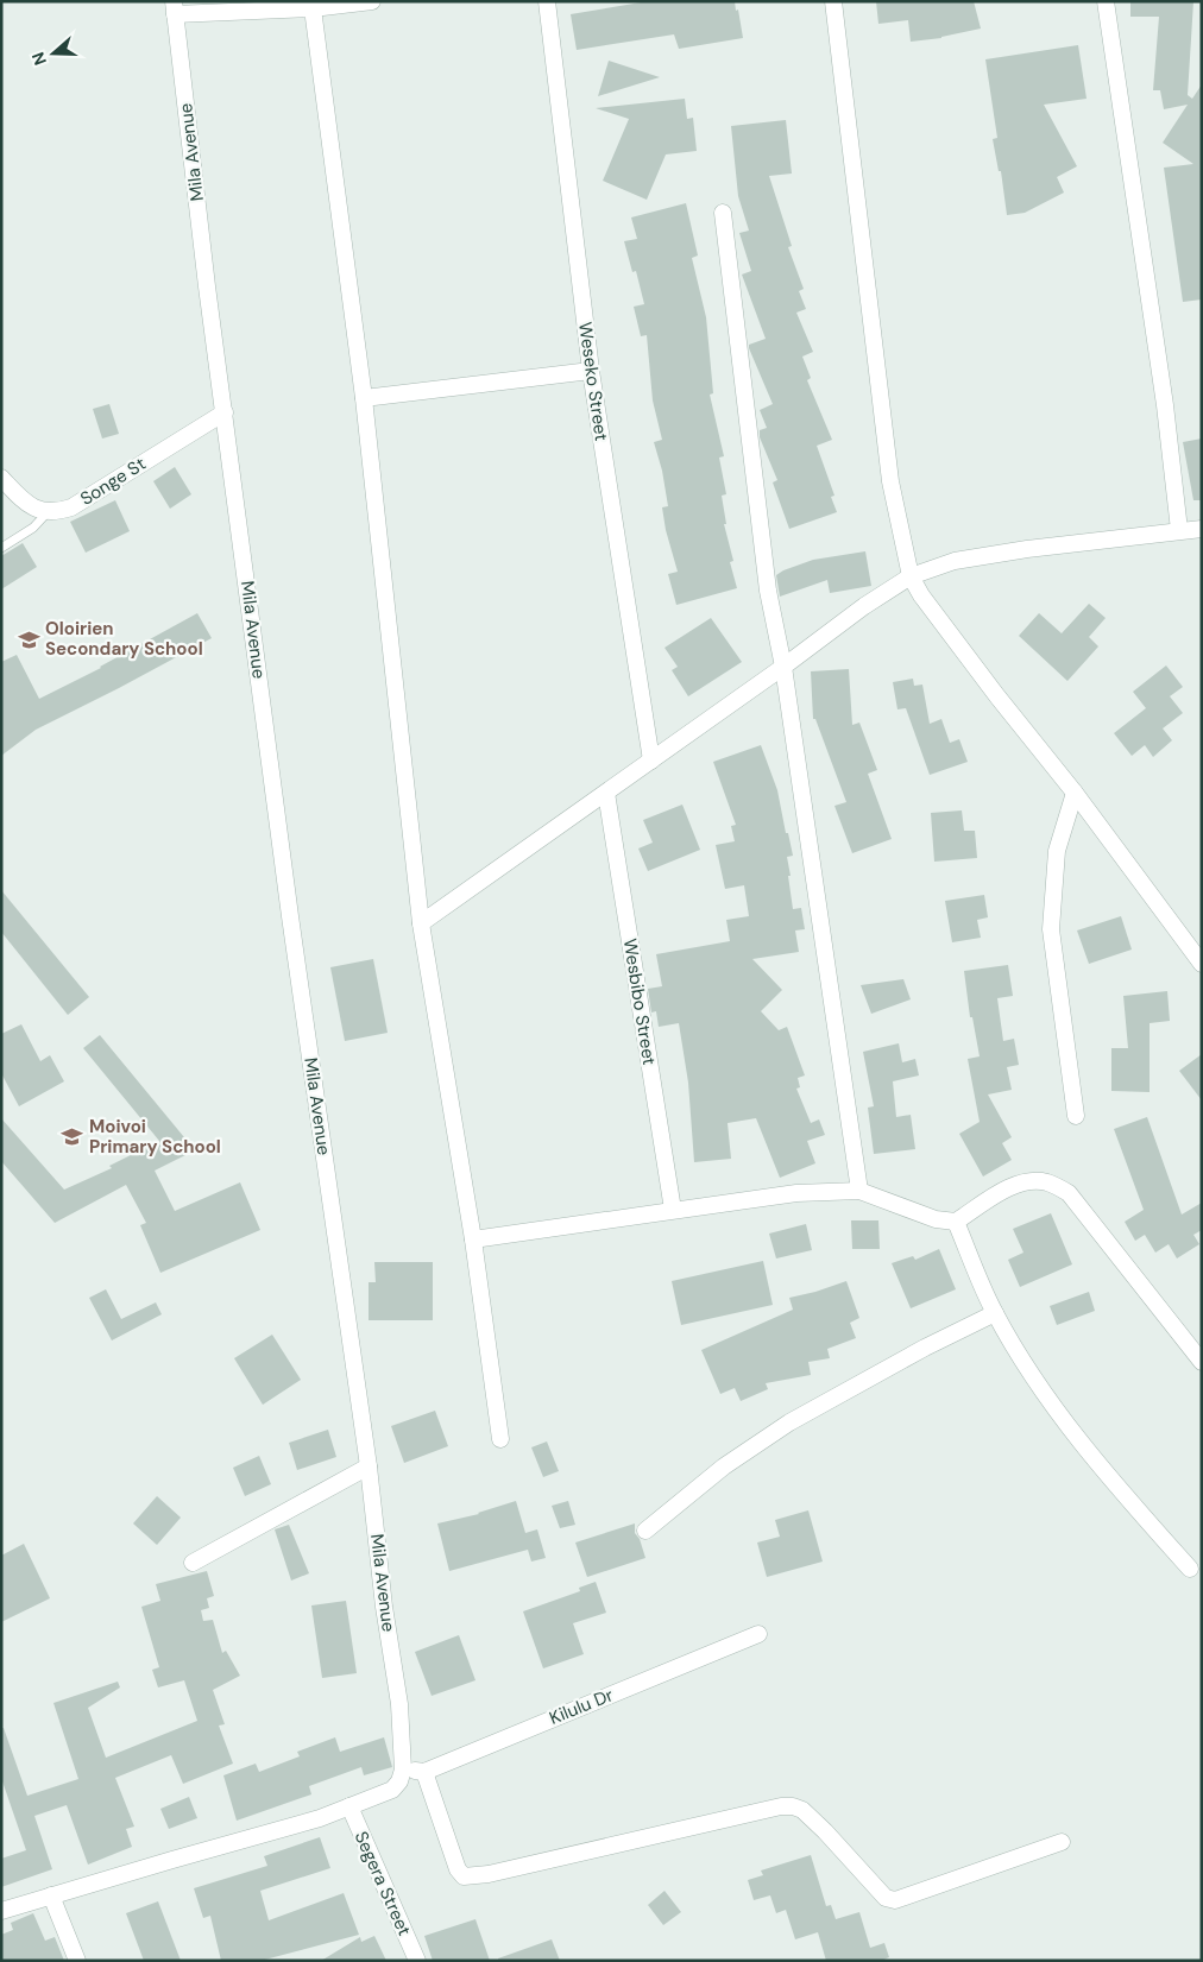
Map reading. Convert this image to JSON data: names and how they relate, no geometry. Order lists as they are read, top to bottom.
{
  "streets": {
    "street": [
      "Mila Avenue",
      "Weseko Street",
      "Songe St",
      "Wesbibo Street",
      "Kilulu Dr",
      "Segera Street"
    ]
  },
  "crossings": [
    ["Mila Avenue", "Songe St"],
    ["Mila Avenue", "Kilulu Dr"]
  ],
  "places": {
    "school or university": ["Oloirien Secondary School", "Moivoi Primary School"]
  },
  "north": "left"
}
